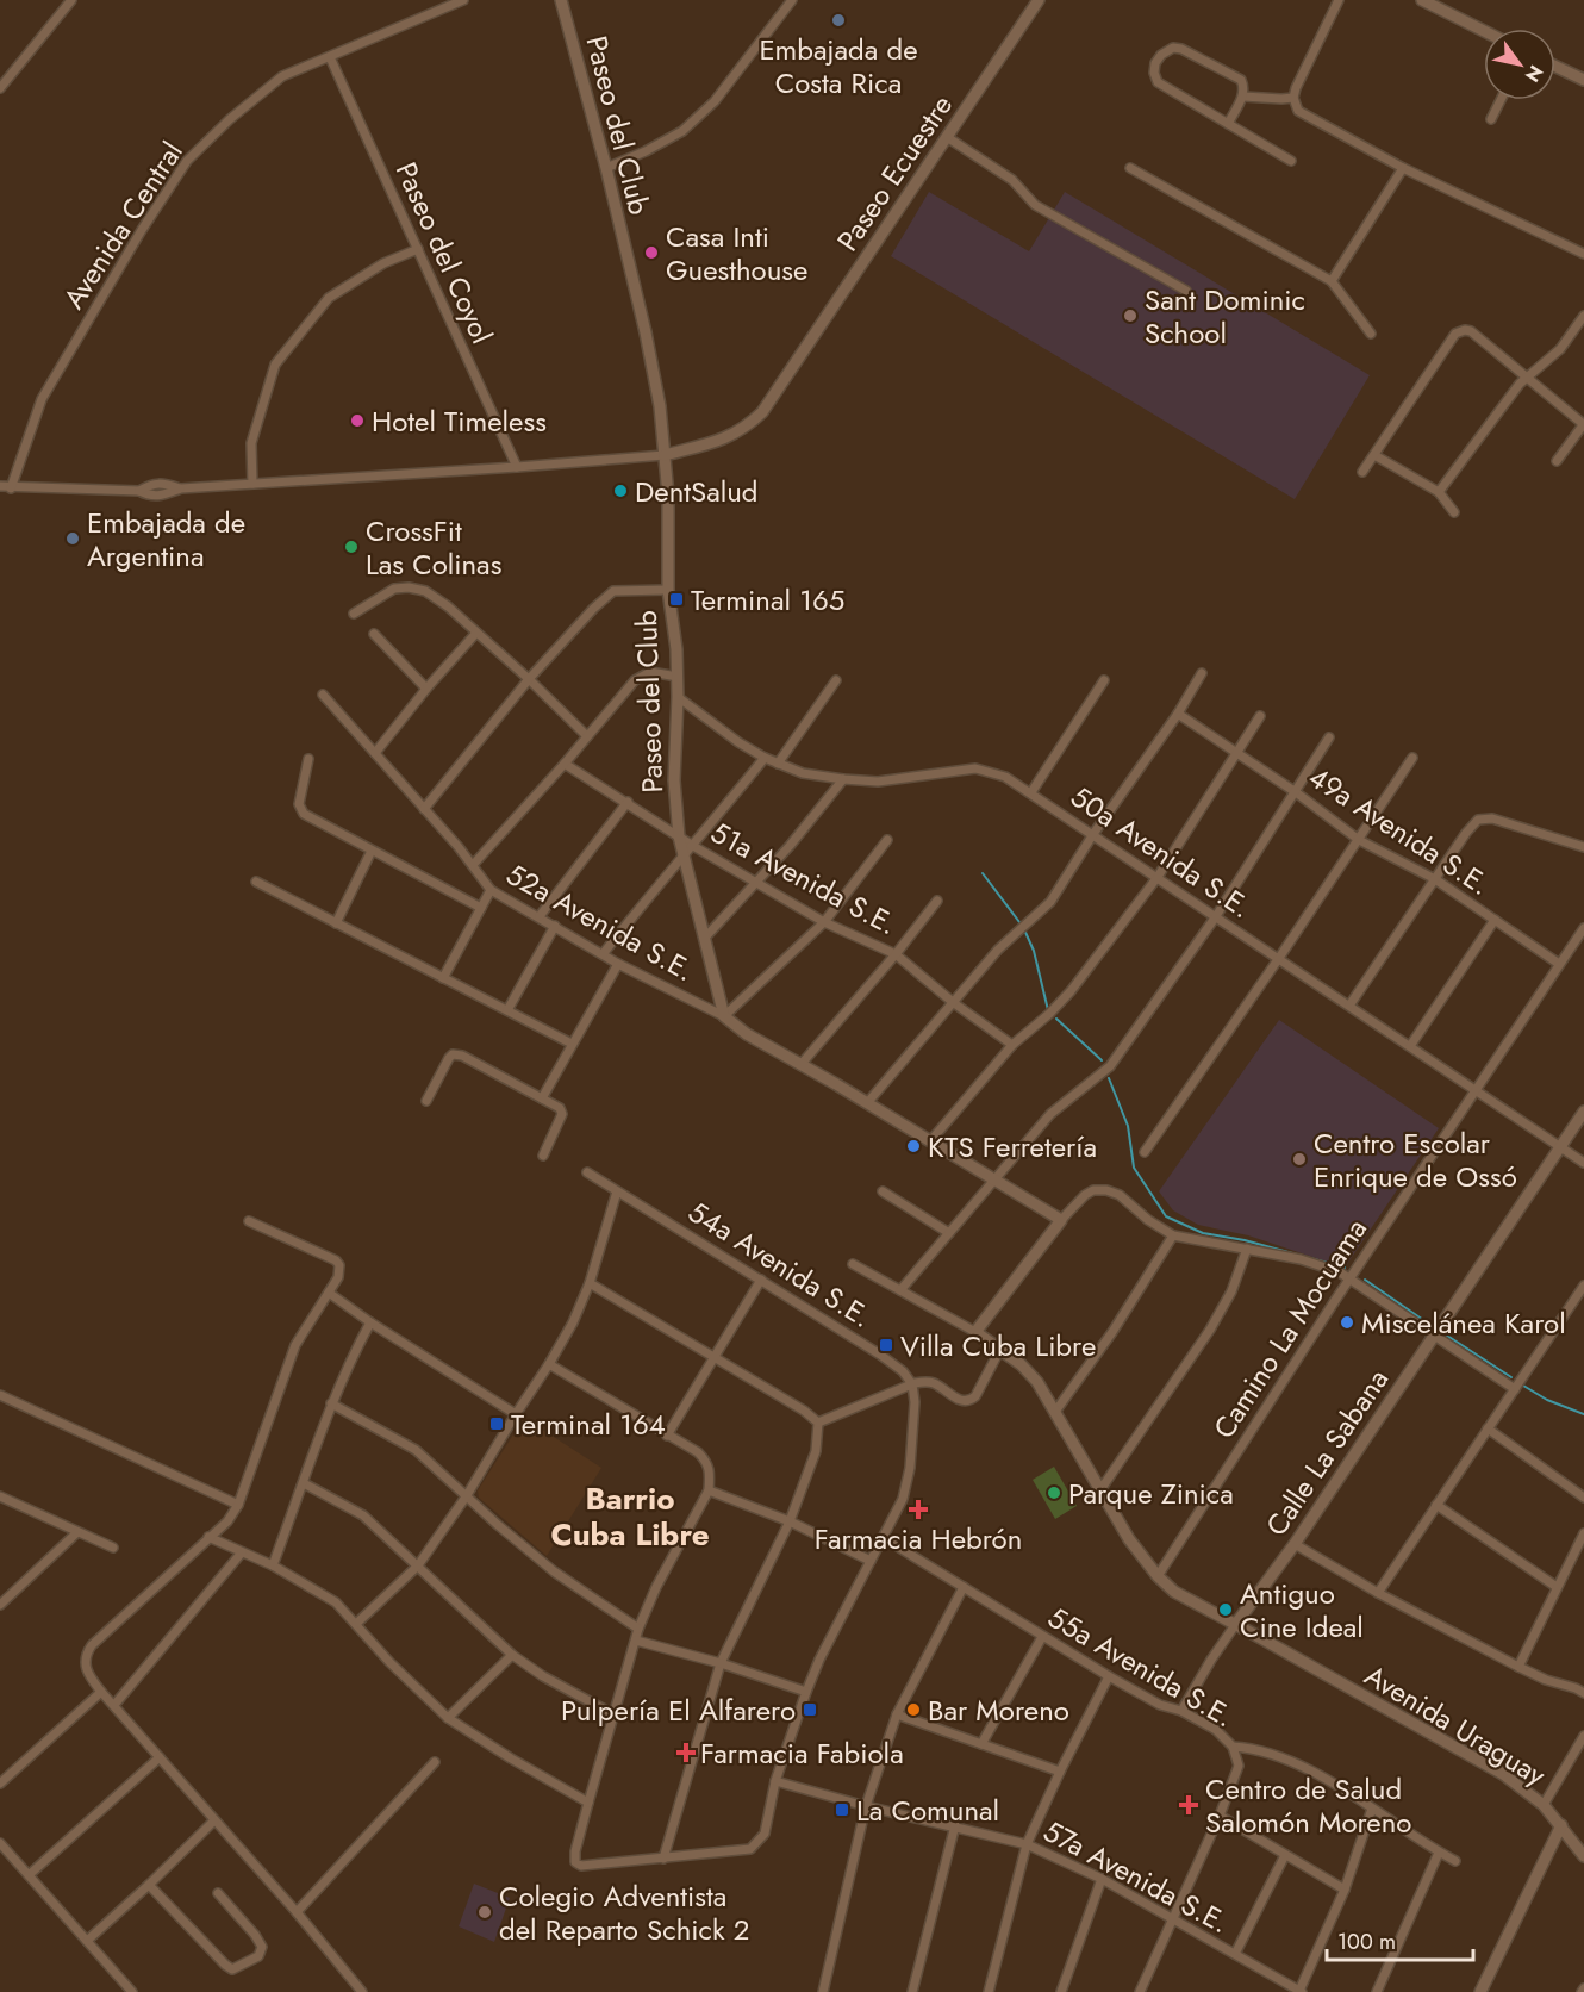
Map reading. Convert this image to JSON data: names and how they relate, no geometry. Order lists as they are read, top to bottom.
{
  "streets": {
    "street": [
      "Paseo del Club",
      "Paseo Ecuestre",
      "Avenida Central",
      "Paseo del Coyol",
      "49a Avenida S.E.",
      "50a Avenida S.E.",
      "51a Avenida S.E.",
      "52a Avenida S.E.",
      "54a Avenida S.E.",
      "Camino La Mocuama",
      "Calle La Sabana",
      "55a Avenida S.E.",
      "Avenida Uraguay",
      "57a Avenida S.E."
    ]
  },
  "crossings": [
    ["Paseo del Club", "Paseo Ecuestre"],
    ["Paseo del Club", "50a Avenida S.E."],
    ["Paseo del Club", "51a Avenida S.E."],
    ["Paseo del Club", "52a Avenida S.E."],
    ["Paseo Ecuestre", "Paseo del Coyol"],
    ["Avenida Central", "Paseo del Coyol"],
    ["49a Avenida S.E.", "Camino La Mocuama"],
    ["50a Avenida S.E.", "Camino La Mocuama"],
    ["50a Avenida S.E.", "Calle La Sabana"],
    ["Camino La Mocuama", "Avenida Uraguay"],
    ["Calle La Sabana", "55a Avenida S.E."],
    ["Calle La Sabana", "Avenida Uraguay"]
  ],
  "districts": ["Barrio Cuba Libre"],
  "places": {
    "other": [
      "Embajada de Costa Rica",
      "Casa Inti Guesthouse",
      "Sant Dominic School",
      "Hotel Timeless",
      "DentSalud",
      "Embajada de Argentina",
      "CrossFit Las Colinas",
      "KTS Ferretería",
      "Centro Escolar Enrique de Ossó",
      "Miscelánea Karol",
      "Parque Zinica",
      "Antiguo Cine Ideal",
      "Bar Moreno",
      "Colegio Adventista del Reparto Schick 2"
    ],
    "transit": [
      "Terminal 165",
      "Villa Cuba Libre",
      "Terminal 164",
      "Pulpería El Alfarero",
      "La Comunal"
    ],
    "health": ["Farmacia Hebrón", "Farmacia Fabiola", "Centro de Salud Salomón Moreno"]
  },
  "scale_bar": "100 m",
  "north": "bottom right"
}
